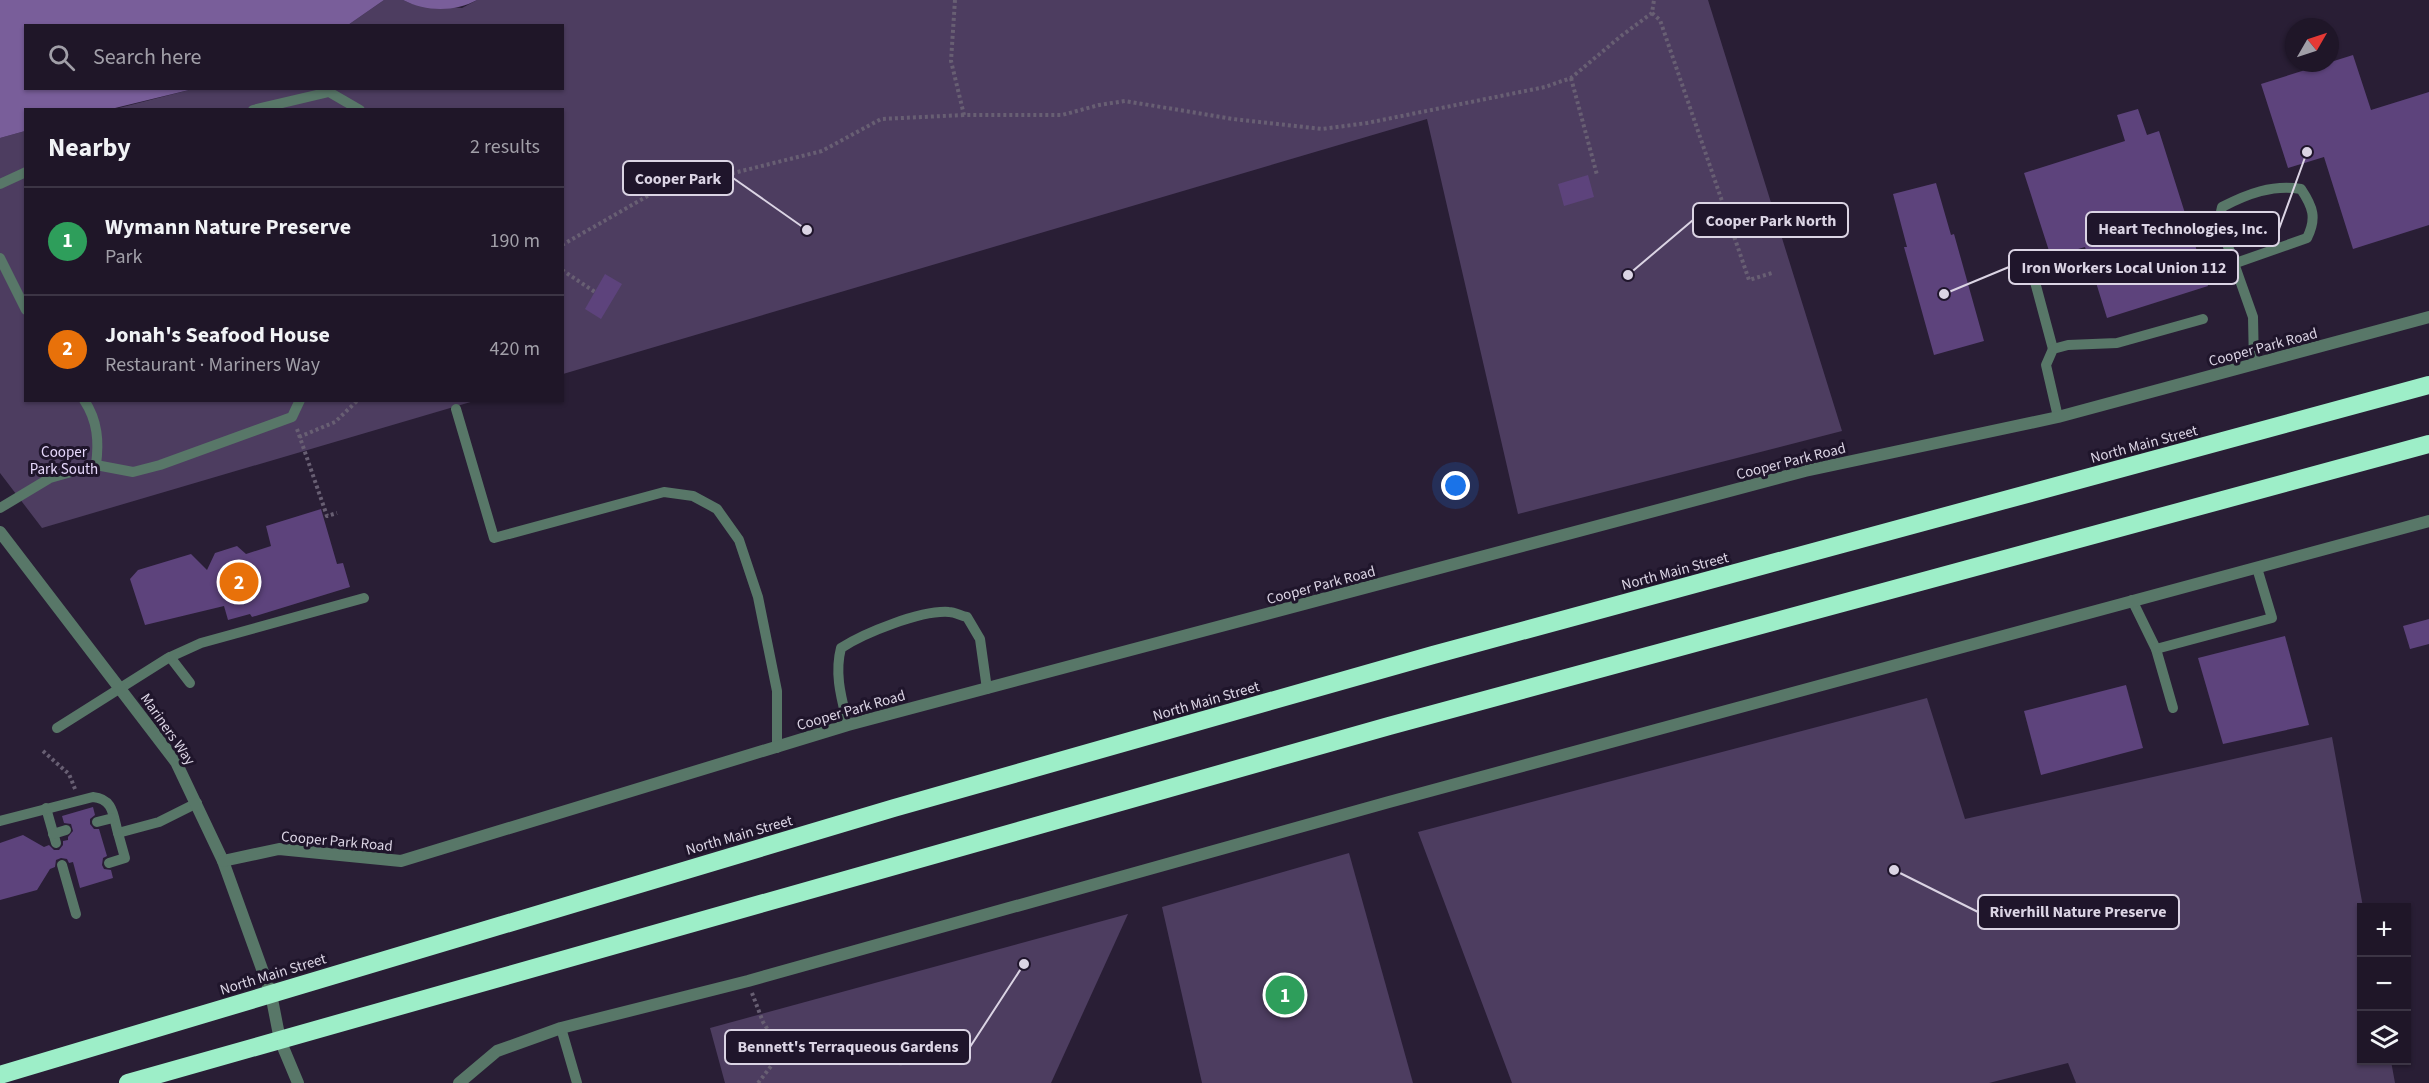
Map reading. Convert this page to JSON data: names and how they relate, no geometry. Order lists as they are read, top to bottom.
{
  "streets": {
    "highway": ["North Main Street"],
    "street": ["Cooper Park Road", "Mariners Way"]
  },
  "crossings": [
    ["Cooper Park Road", "Mariners Way"],
    ["North Main Street", "Mariners Way"]
  ],
  "parks": ["Cooper Park South"],
  "places": [
    "Heart Technologies, Inc.",
    "Cooper Park",
    "Cooper Park North",
    "Iron Workers Local Union 112",
    "Riverhill Nature Preserve",
    "Bennett's Terraqueous Gardens"
  ],
  "north": "top right",
  "page": {
    "search": "Search here",
    "heading": ["Nearby", "2 results"],
    "list": [
      {
        "mark": "1",
        "name": "Wymann Nature Preserve",
        "note": "Park",
        "value": "190 m"
      },
      {
        "mark": "2",
        "name": "Jonah's Seafood House",
        "note": "Restaurant · Mariners Way",
        "value": "420 m"
      }
    ],
    "pins": ["2", "1"],
    "map_buttons": ["+", "−"]
  }
}
